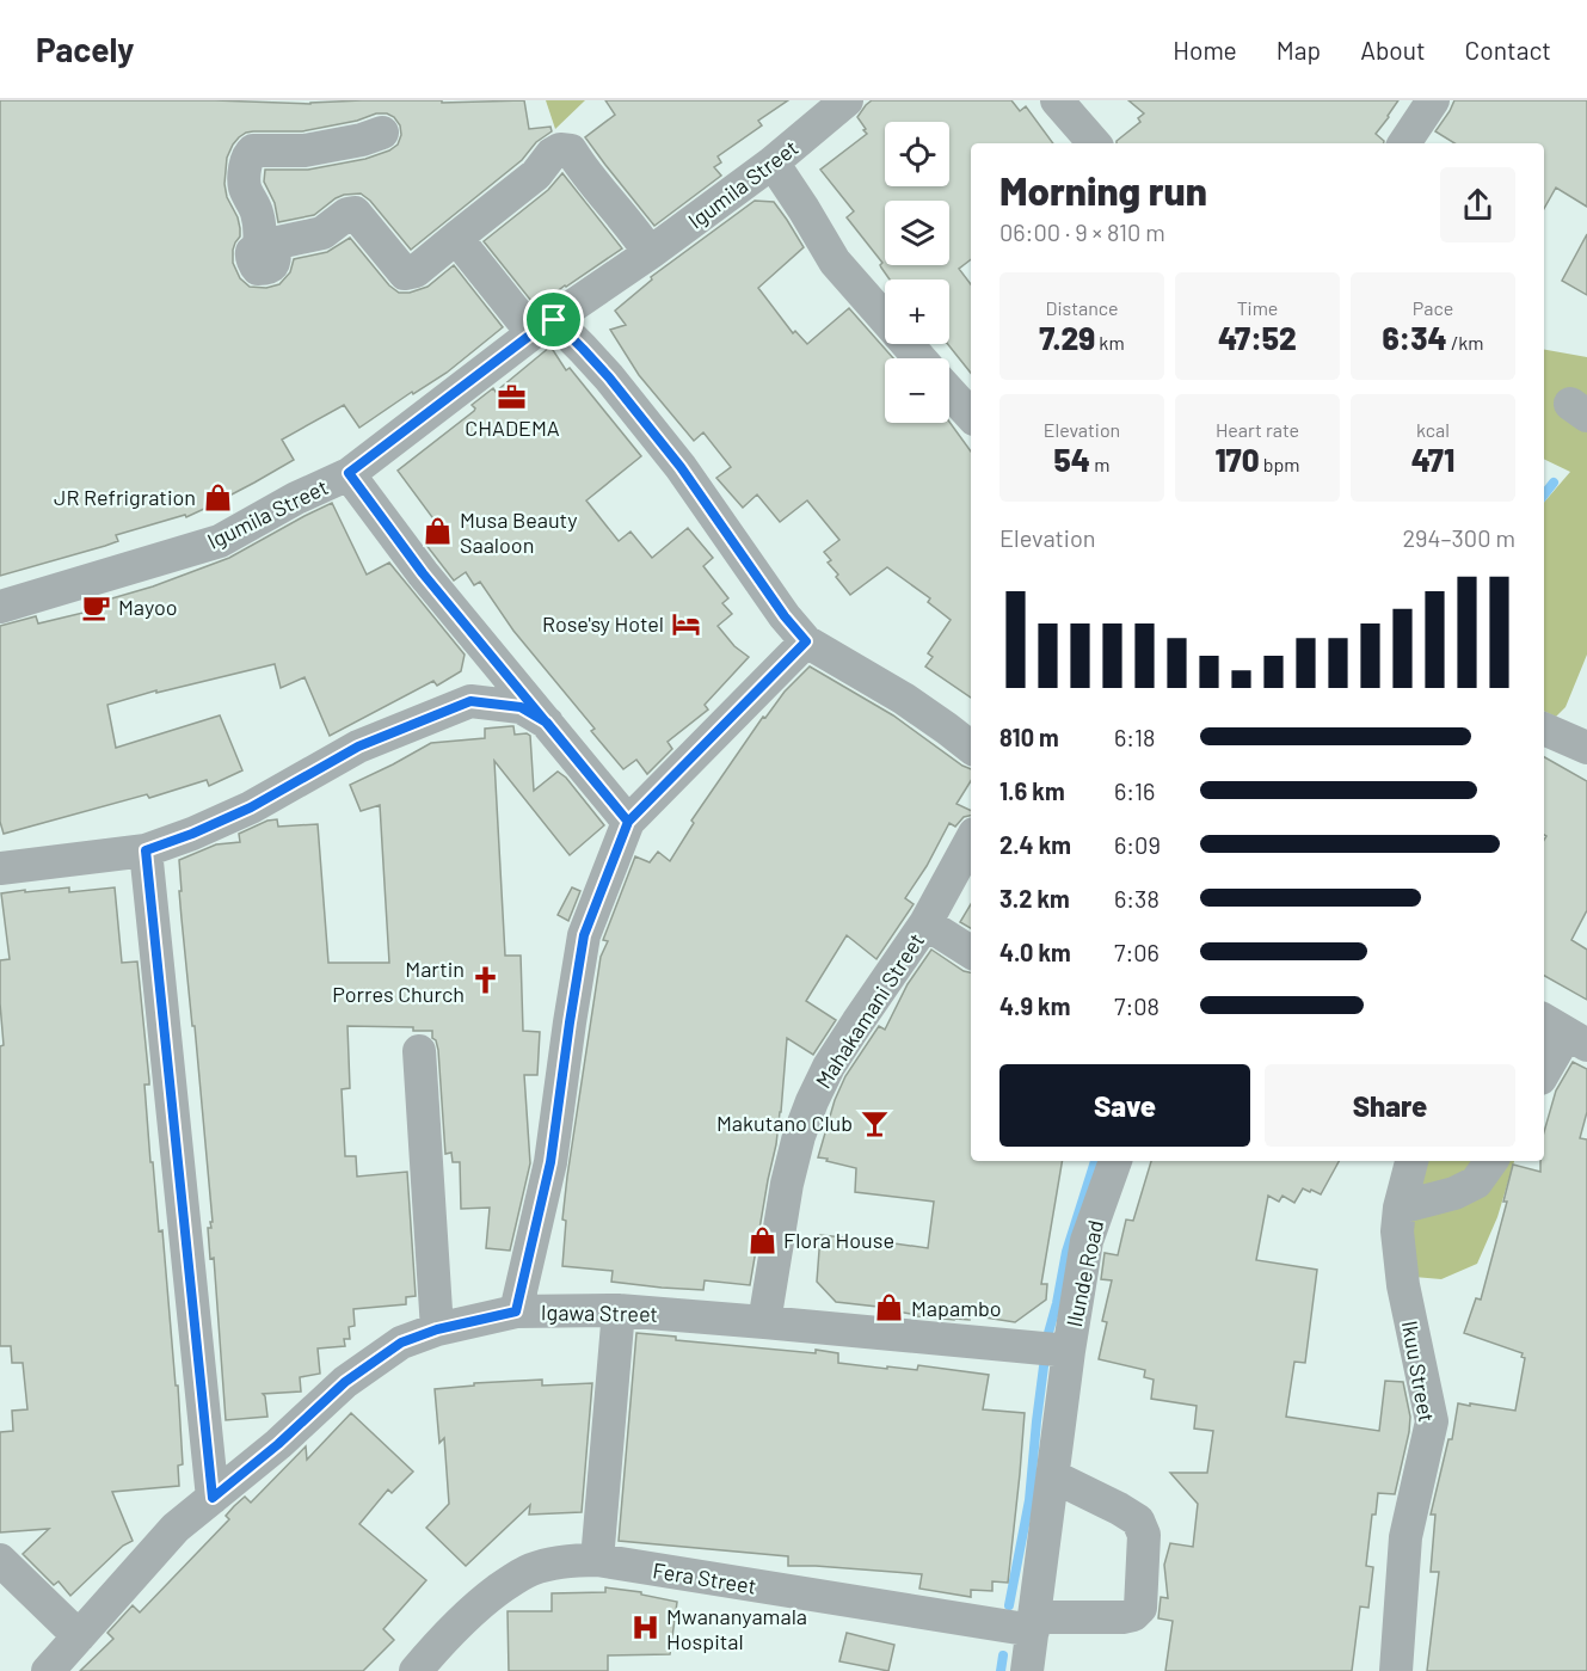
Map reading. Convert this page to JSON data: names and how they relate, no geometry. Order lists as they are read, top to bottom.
{
  "streets": {
    "street": [
      "Igumila Street",
      "Mahakamani Street",
      "Ilunde Road",
      "Igawa Street",
      "Ikuu Street",
      "Fera Street"
    ]
  },
  "crossings": [
    ["Mahakamani Street", "Igawa Street"],
    ["Ilunde Road", "Igawa Street"],
    ["Ilunde Road", "Fera Street"]
  ],
  "places": {
    "office": ["CHADEMA"],
    "shop": [
      "JR Refrigration",
      "Musa Beauty Saaloon",
      "Flora House",
      "Mapambo"
    ],
    "cafe": ["Mayoo"],
    "hotel": ["Rose'sy Hotel"],
    "church": ["Martin Porres Church"],
    "bar": ["Makutano Club"],
    "hospital": ["Mwananyamala Hospital"]
  },
  "page": {
    "header": "Pacely",
    "nav": [
      "Home",
      "Map",
      "About",
      "Contact"
    ],
    "map_buttons": ["+", "−"],
    "heading": ["Morning run", "06:00 · 9 × 810 m"],
    "stats": [
      ["Distance", "7.29 km"],
      ["Time", "47:52"],
      ["Pace", "6:34 /km"],
      ["Elevation", "54 m"],
      ["Heart rate", "170 bpm"],
      ["kcal", "471"]
    ],
    "chart": ["Elevation", "294–300 m"],
    "list": [
      {
        "name": "810 m",
        "note": "6:18"
      },
      {
        "name": "1.6 km",
        "note": "6:16"
      },
      {
        "name": "2.4 km",
        "note": "6:09"
      },
      {
        "name": "3.2 km",
        "note": "6:38"
      },
      {
        "name": "4.0 km",
        "note": "7:06"
      },
      {
        "name": "4.9 km",
        "note": "7:08"
      }
    ],
    "buttons": ["Save", "Share"]
  }
}
